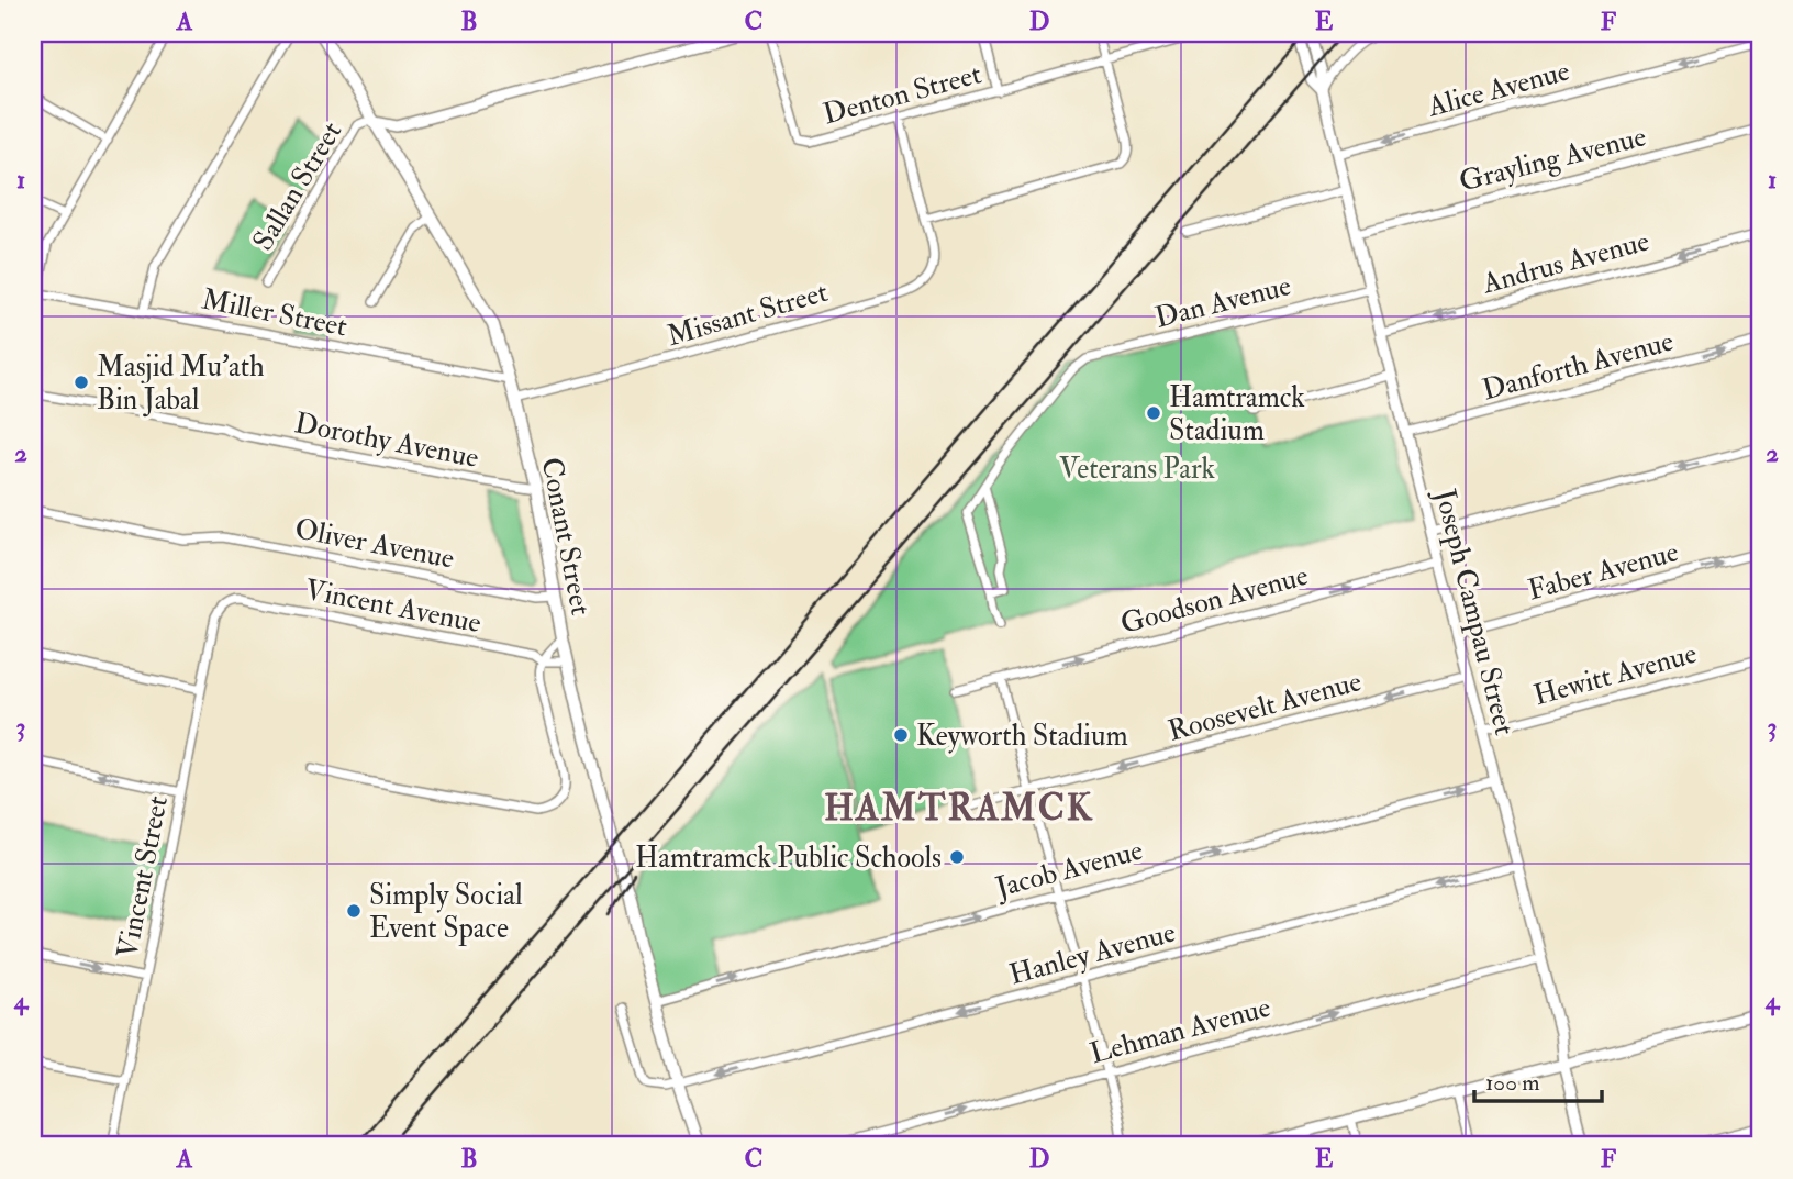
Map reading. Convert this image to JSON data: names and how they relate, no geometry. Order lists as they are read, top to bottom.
{
  "streets": {
    "main road": ["Conant Street"],
    "street": [
      "Alice Avenue",
      "Denton Street",
      "Grayling Avenue",
      "Sallan Street",
      "Andrus Avenue",
      "Dan Avenue",
      "Miller Street",
      "Missant Street",
      "Danforth Avenue",
      "Dorothy Avenue",
      "Oliver Avenue",
      "Faber Avenue",
      "Goodson Avenue",
      "Vincent Avenue",
      "Joseph Campau Street",
      "Hewitt Avenue",
      "Roosevelt Avenue",
      "Jacob Avenue",
      "Vincent Street",
      "Hanley Avenue",
      "Lehman Avenue"
    ]
  },
  "crossings": [
    ["Alice Avenue", "Joseph Campau Street"],
    ["Denton Street", "Missant Street"],
    ["Grayling Avenue", "Joseph Campau Street"],
    ["Sallan Street", "Conant Street"],
    ["Andrus Avenue", "Joseph Campau Street"],
    ["Dan Avenue", "Joseph Campau Street"],
    ["Miller Street", "Conant Street"],
    ["Missant Street", "Conant Street"],
    ["Danforth Avenue", "Joseph Campau Street"],
    ["Dorothy Avenue", "Conant Street"],
    ["Conant Street", "Oliver Avenue"],
    ["Conant Street", "Vincent Avenue"],
    ["Conant Street", "Jacob Avenue"],
    ["Conant Street", "Hanley Avenue"],
    ["Faber Avenue", "Joseph Campau Street"],
    ["Goodson Avenue", "Joseph Campau Street"],
    ["Vincent Avenue", "Vincent Street"],
    ["Joseph Campau Street", "Hewitt Avenue"],
    ["Joseph Campau Street", "Roosevelt Avenue"],
    ["Joseph Campau Street", "Jacob Avenue"],
    ["Joseph Campau Street", "Hanley Avenue"],
    ["Joseph Campau Street", "Lehman Avenue"]
  ],
  "one_way": [
    "Alice Avenue",
    "Andrus Avenue",
    "Danforth Avenue",
    "Faber Avenue",
    "Goodson Avenue",
    "Roosevelt Avenue",
    "Jacob Avenue",
    "Hanley Avenue",
    "Lehman Avenue"
  ],
  "districts": ["HAMTRAMCK"],
  "parks": ["Veterans Park"],
  "places": [
    "Masjid Mu'ath Bin Jabal",
    "Hamtramck Stadium",
    "Keyworth Stadium",
    "Hamtramck Public Schools",
    "Simply Social Event Space"
  ],
  "scale_bar": "100 m",
  "grid": {
    "columns": [
      "A",
      "B",
      "C",
      "D",
      "E",
      "F"
    ],
    "rows": [
      "1",
      "2",
      "3",
      "4"
    ]
  }
}
